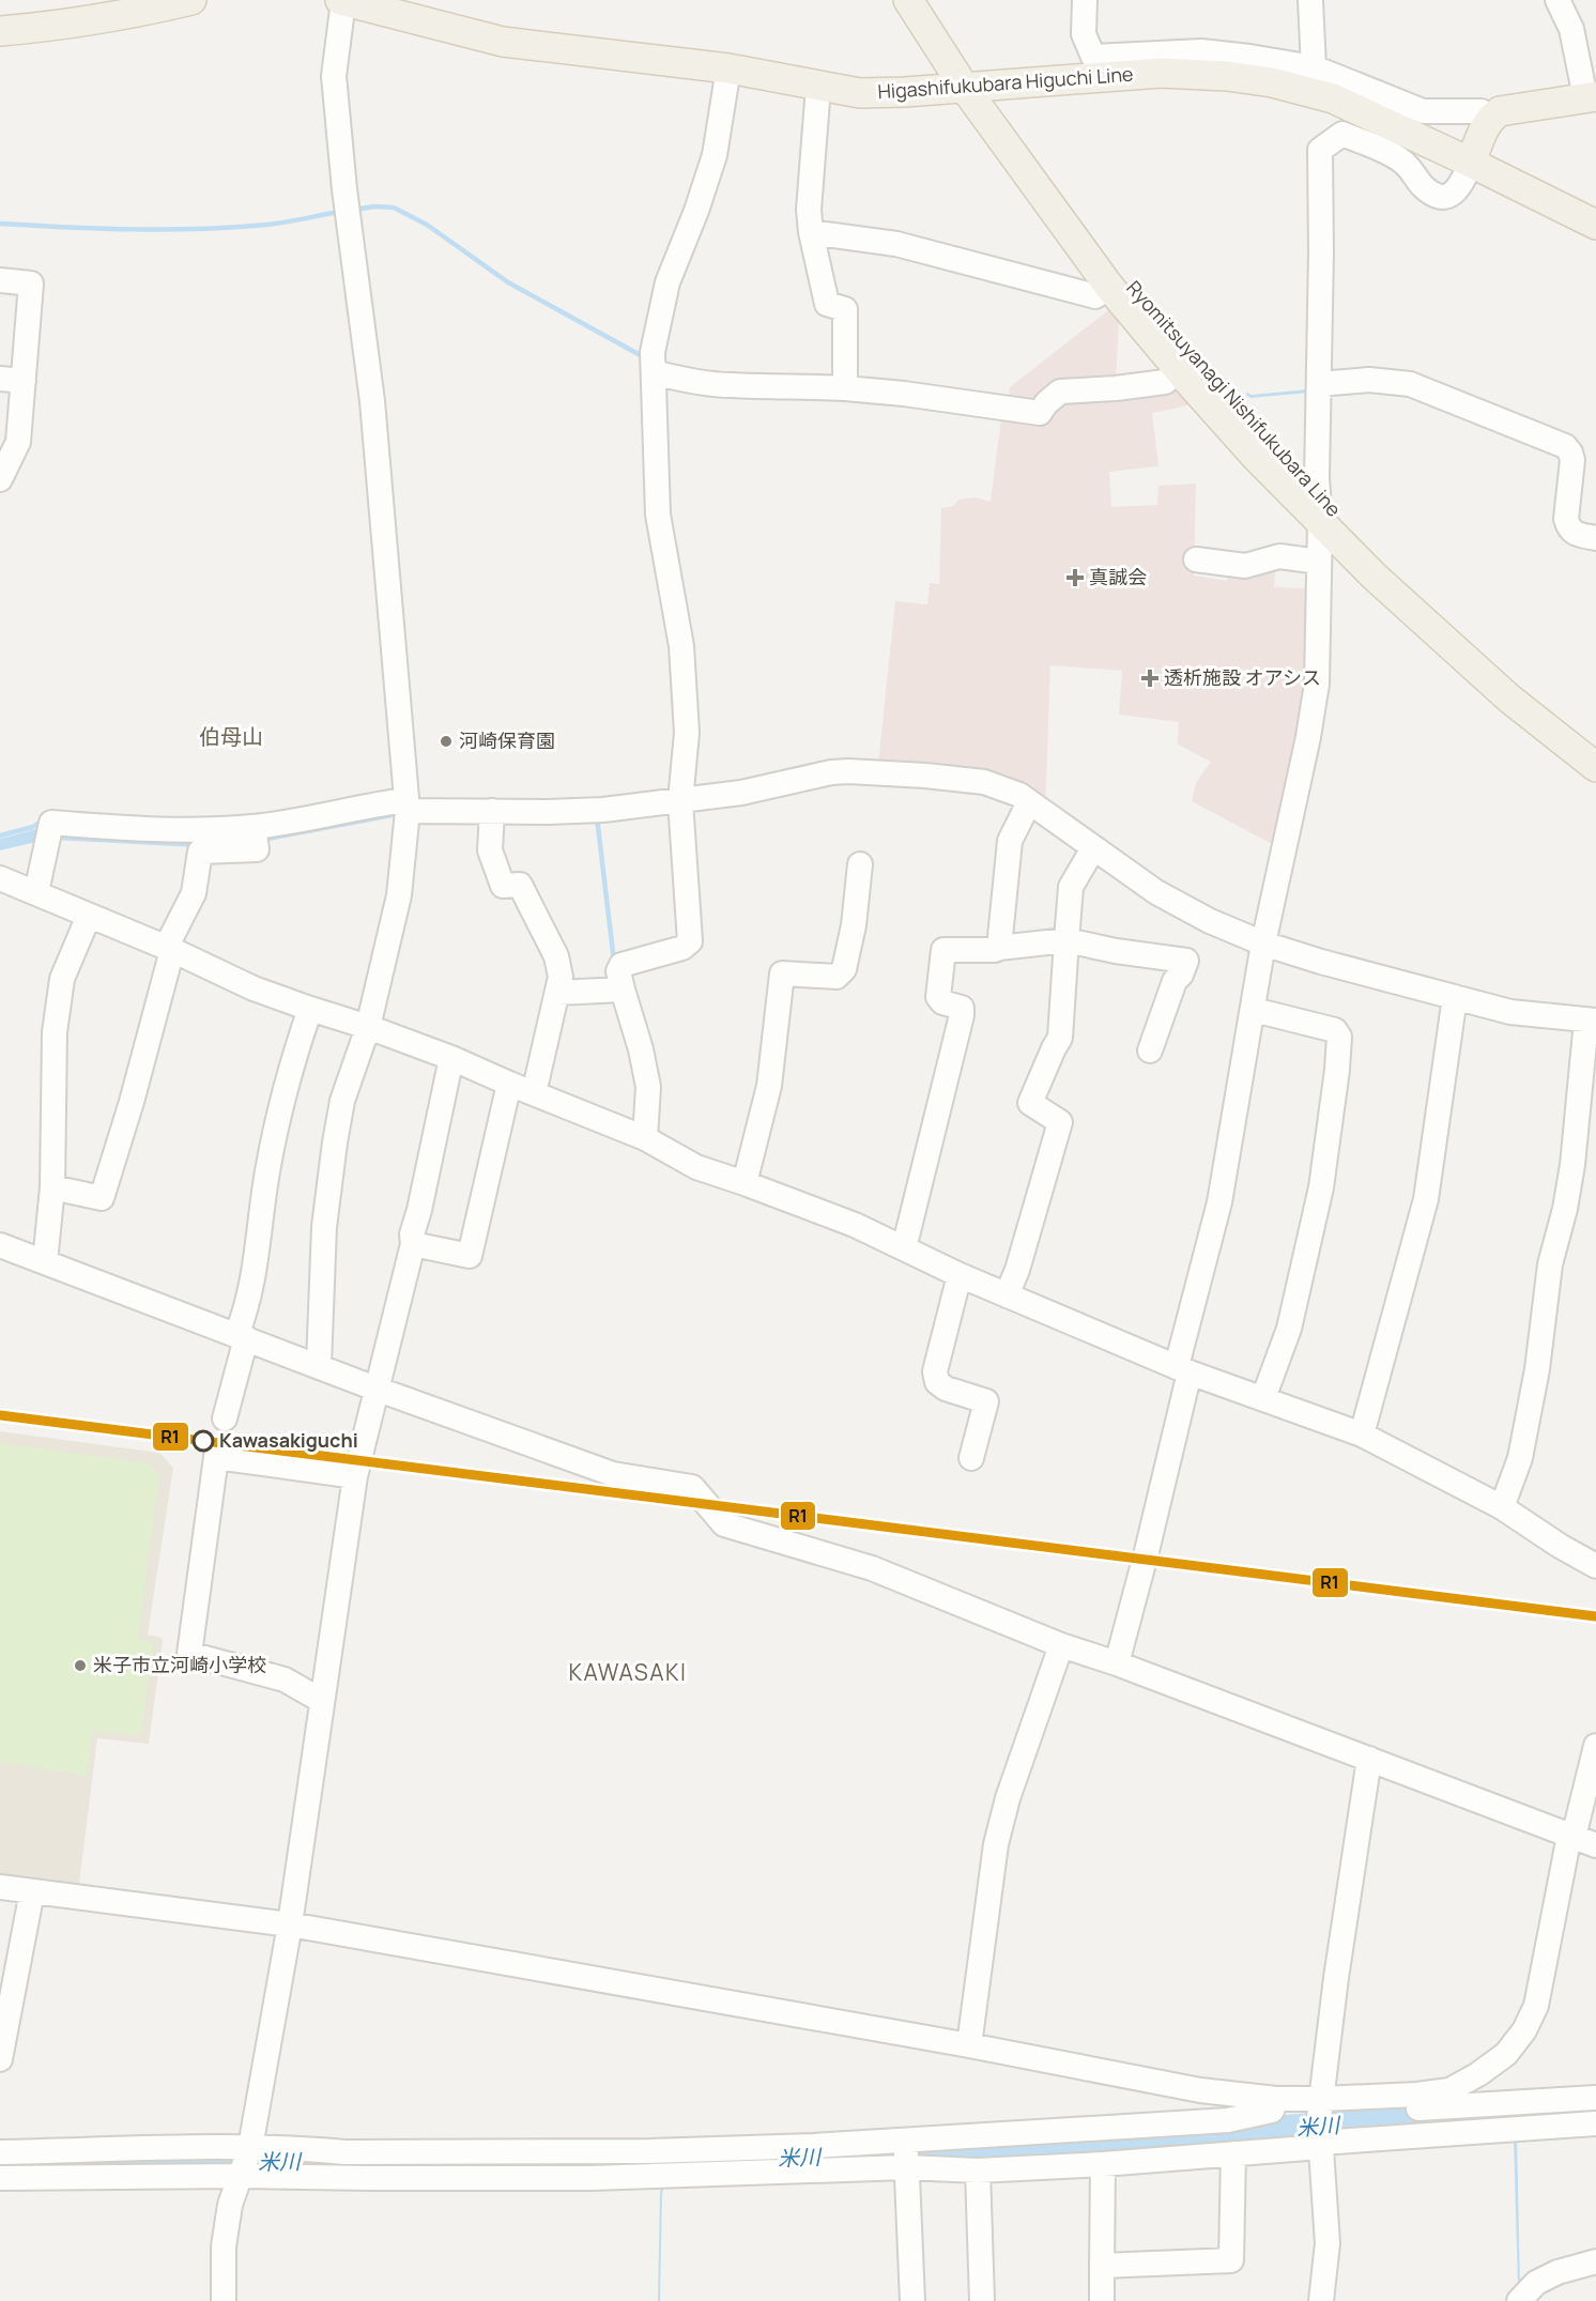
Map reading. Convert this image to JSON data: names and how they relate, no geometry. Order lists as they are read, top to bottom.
{
  "streets": {
    "main road": ["Higashifukubara Higuchi Line", "Ryomitsuyanagi Nishifukubara Line"]
  },
  "crossings": [
    ["Higashifukubara Higuchi Line", "Ryomitsuyanagi Nishifukubara Line"]
  ],
  "districts": ["伯母山", "KAWASAKI"],
  "water": ["米川"],
  "places": {
    "health": ["真誠会", "透析施設 オアシス"],
    "other": ["河崎保育園", "Kawasakiguchi", "米子市立河崎小学校"]
  },
  "lines": ["transit line R1"]
}
